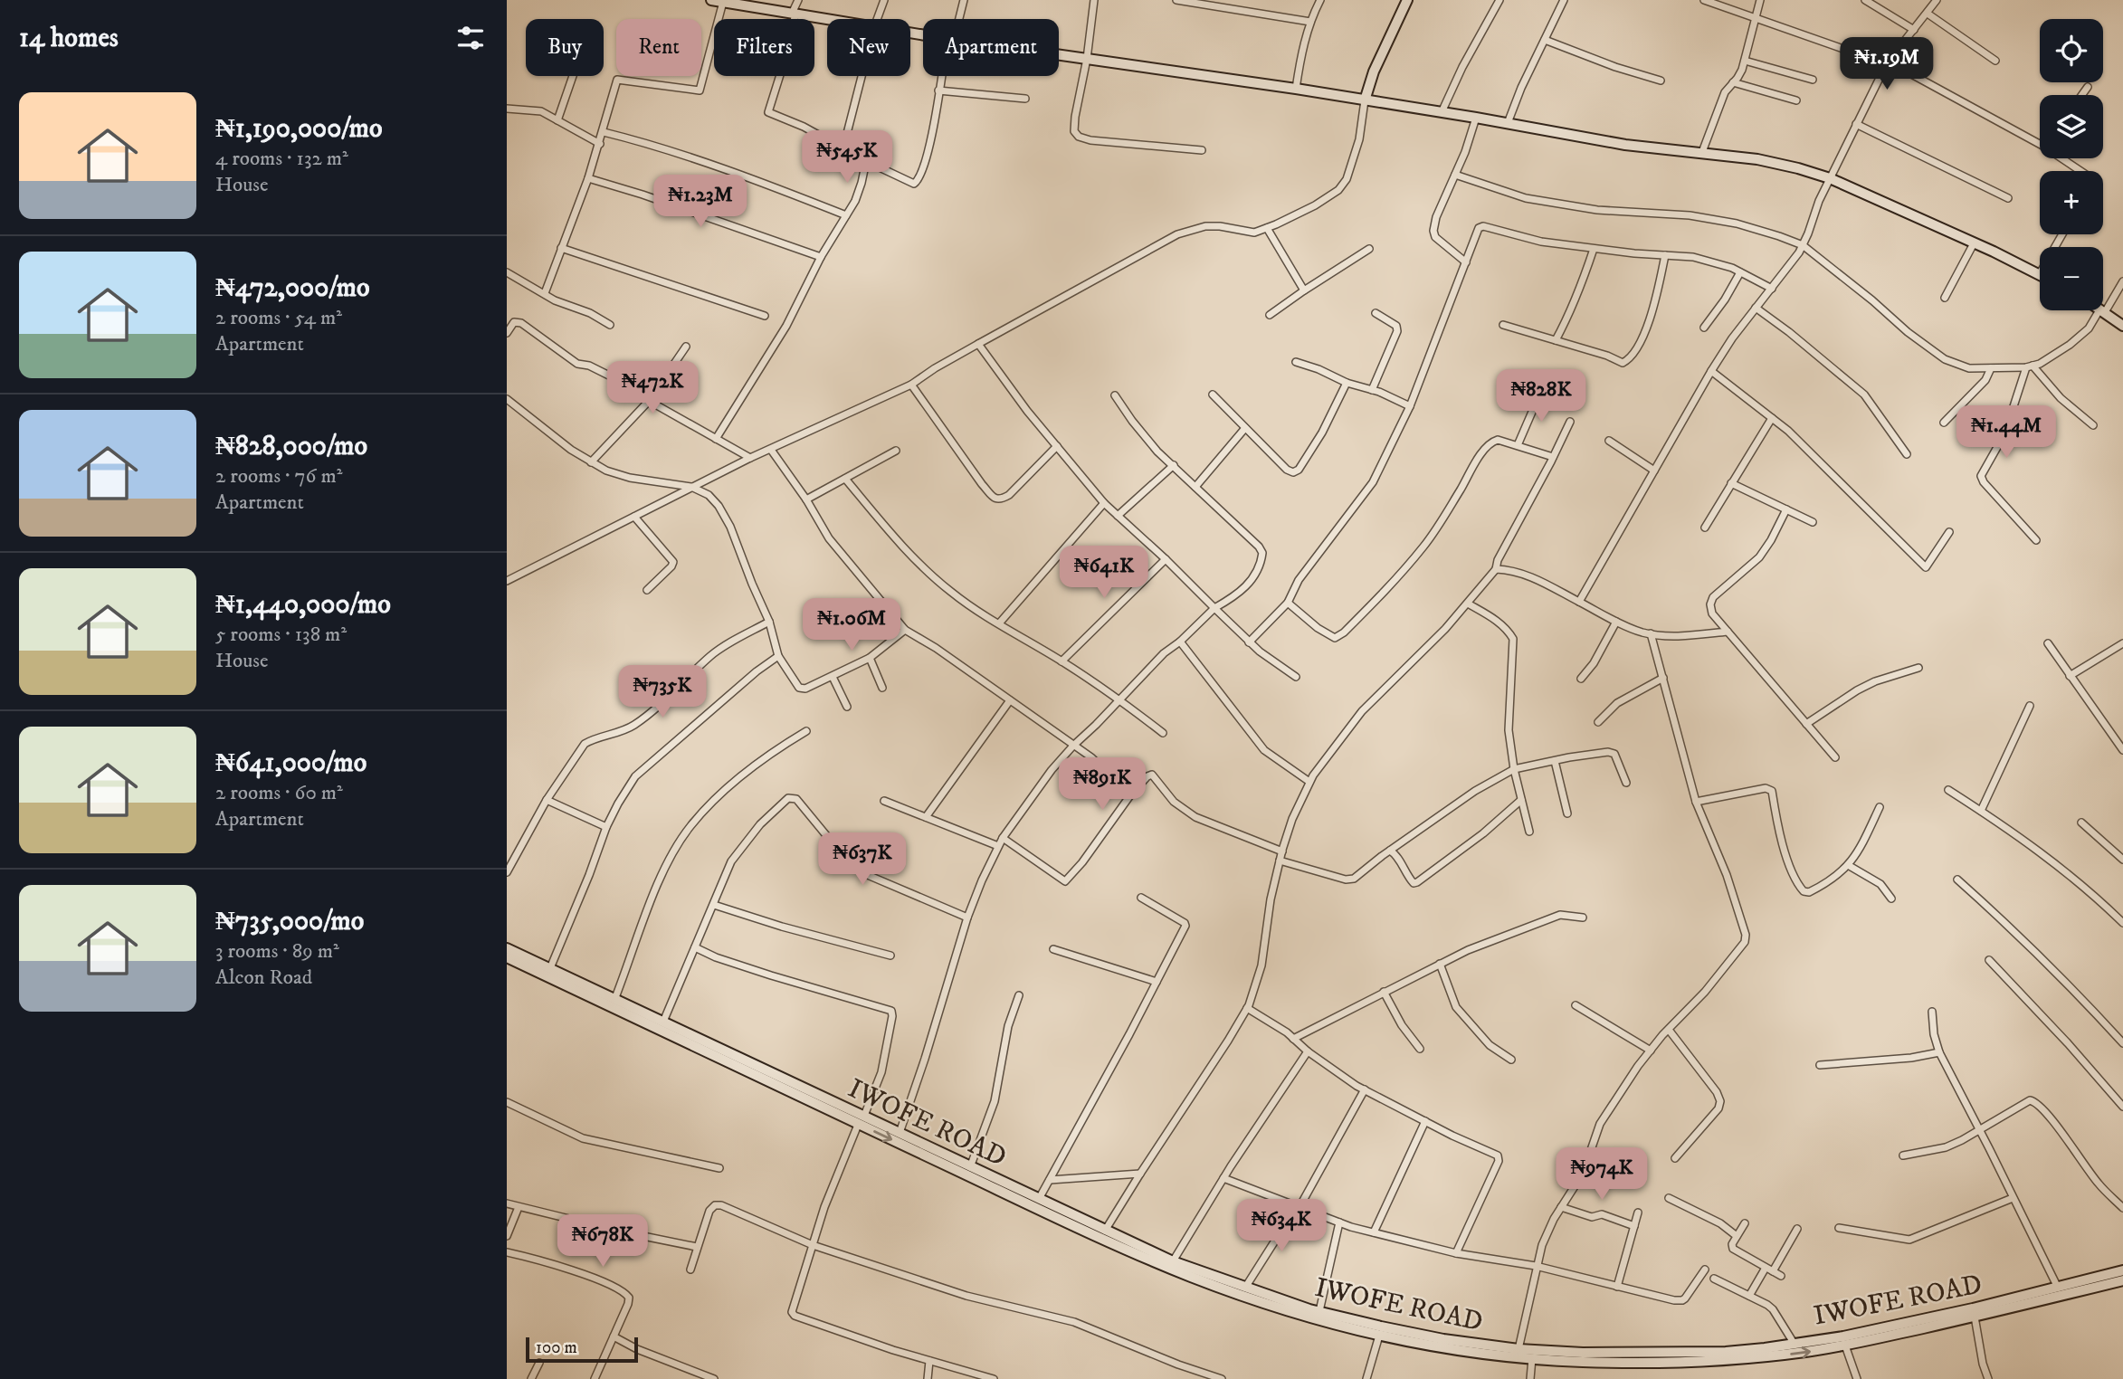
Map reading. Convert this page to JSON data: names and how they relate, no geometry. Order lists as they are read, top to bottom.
{
  "streets": {
    "street": ["IWOFE ROAD"]
  },
  "scale_bar": "100 m",
  "page": {
    "heading": "14 homes",
    "map_buttons": ["+", "−"],
    "chip": [
      "Buy",
      "Rent",
      "Filters",
      "New",
      "Apartment"
    ],
    "price": [
      "₦1.19M",
      "₦545K",
      "₦1.23M",
      "₦472K",
      "₦828K",
      "₦1.44M",
      "₦641K",
      "₦1.06M",
      "₦735K",
      "₦891K",
      "₦637K",
      "₦974K",
      "₦634K",
      "₦678K"
    ],
    "list": [
      {
        "name": "₦1,190,000/mo",
        "note": "4 rooms · 132 m² · House"
      },
      {
        "name": "₦472,000/mo",
        "note": "2 rooms · 54 m² · Apartment"
      },
      {
        "name": "₦828,000/mo",
        "note": "2 rooms · 76 m² · Apartment"
      },
      {
        "name": "₦1,440,000/mo",
        "note": "5 rooms · 138 m² · House"
      },
      {
        "name": "₦641,000/mo",
        "note": "2 rooms · 60 m² · Apartment"
      },
      {
        "name": "₦735,000/mo",
        "note": "3 rooms · 89 m² · Alcon Road"
      }
    ],
    "scale": "100 m"
  }
}
